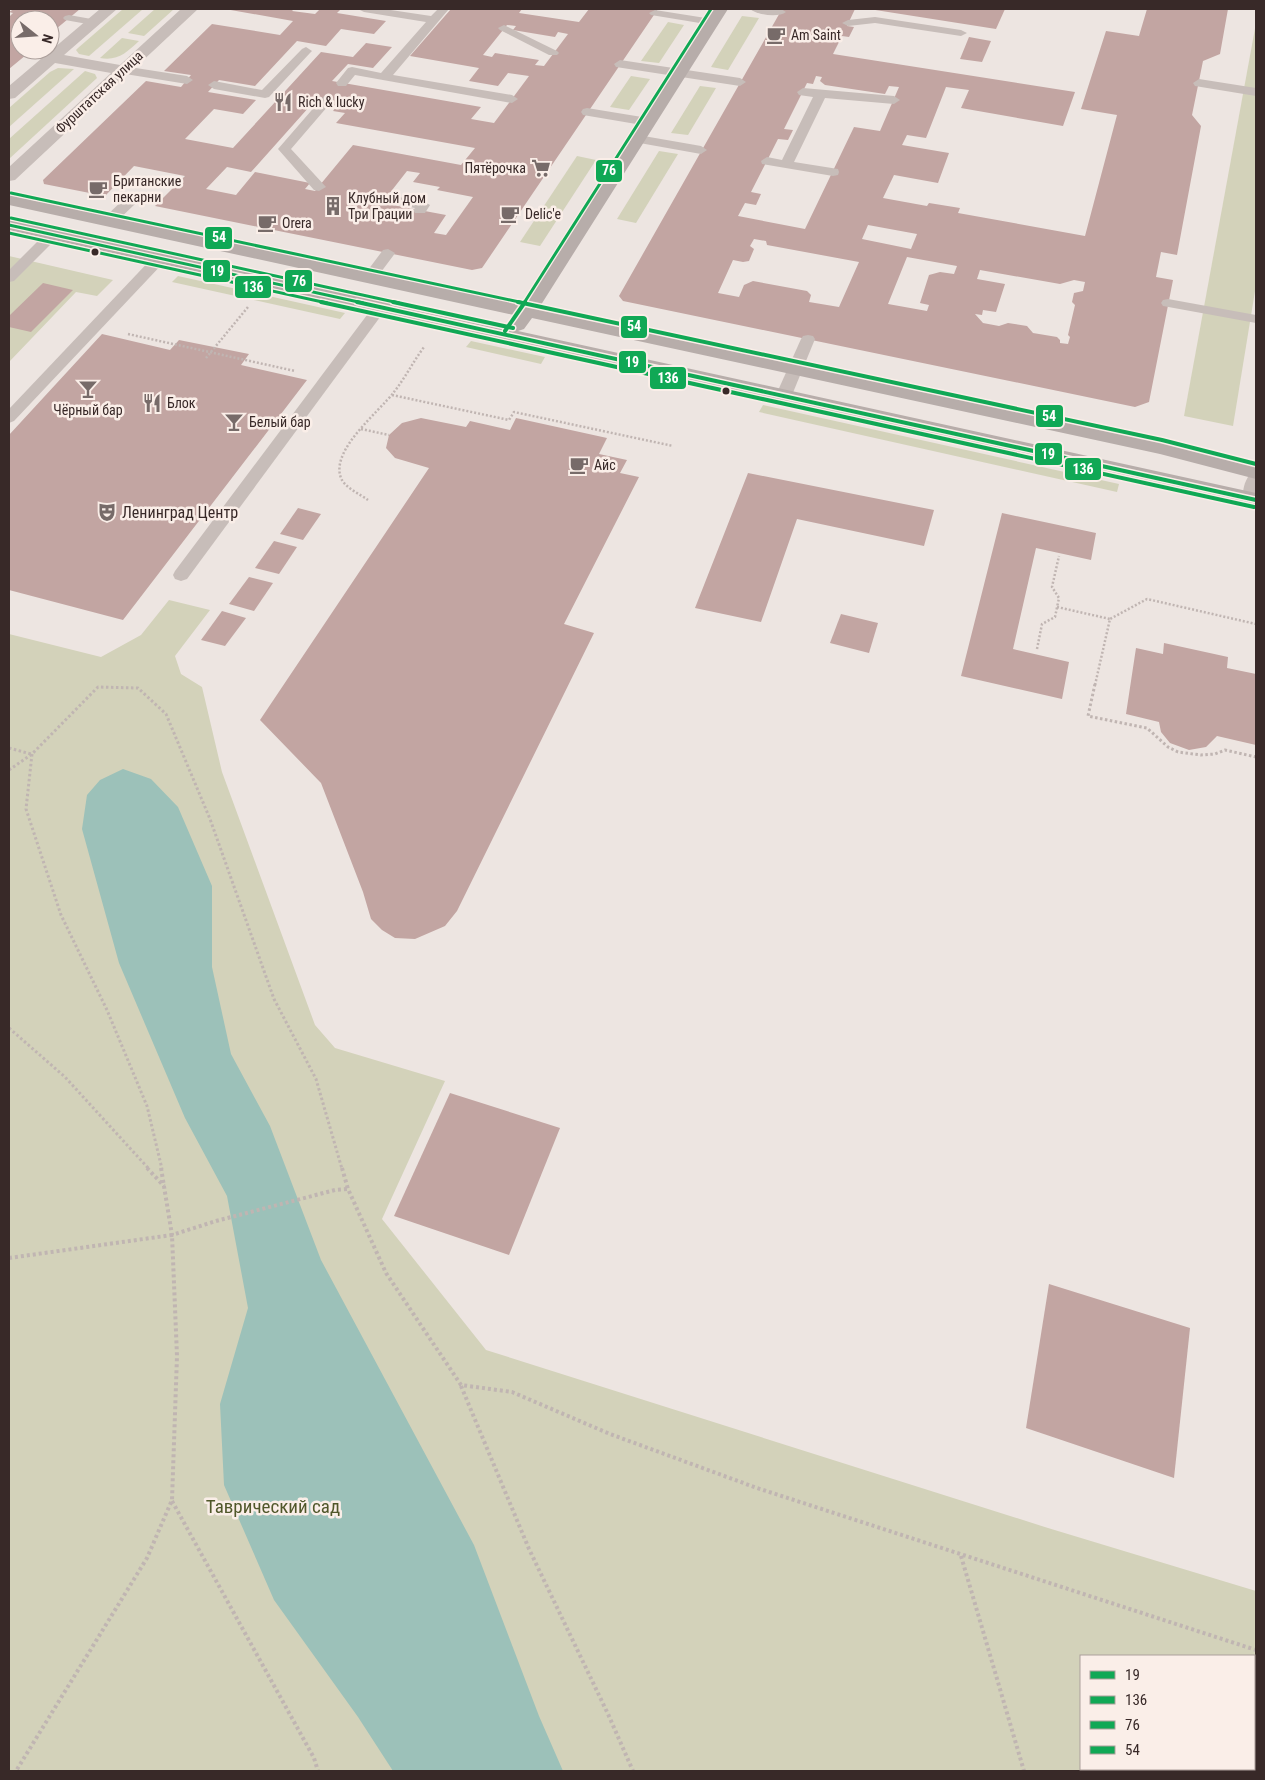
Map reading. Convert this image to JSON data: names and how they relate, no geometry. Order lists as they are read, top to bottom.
{
  "streets": {
    "street": ["Фурштатская улица"]
  },
  "parks": ["Таврический сад"],
  "places": {
    "cafe": [
      "Am Saint",
      "Британские пекарни",
      "Delic'e",
      "Orera",
      "Айс"
    ],
    "restaurant": ["Rich & lucky", "Блок"],
    "supermarket": ["Пятёрочка"],
    "building": ["Клубный дом Три Грации"],
    "bar": ["Чёрный бар", "Белый бар"],
    "theatre": ["Ленинград Центр"]
  },
  "lines": [
    "transit line 76",
    "transit line 54",
    "transit line 19",
    "transit line 136"
  ],
  "legend": [
    "19",
    "136",
    "76",
    "54"
  ],
  "north": "right"
}
